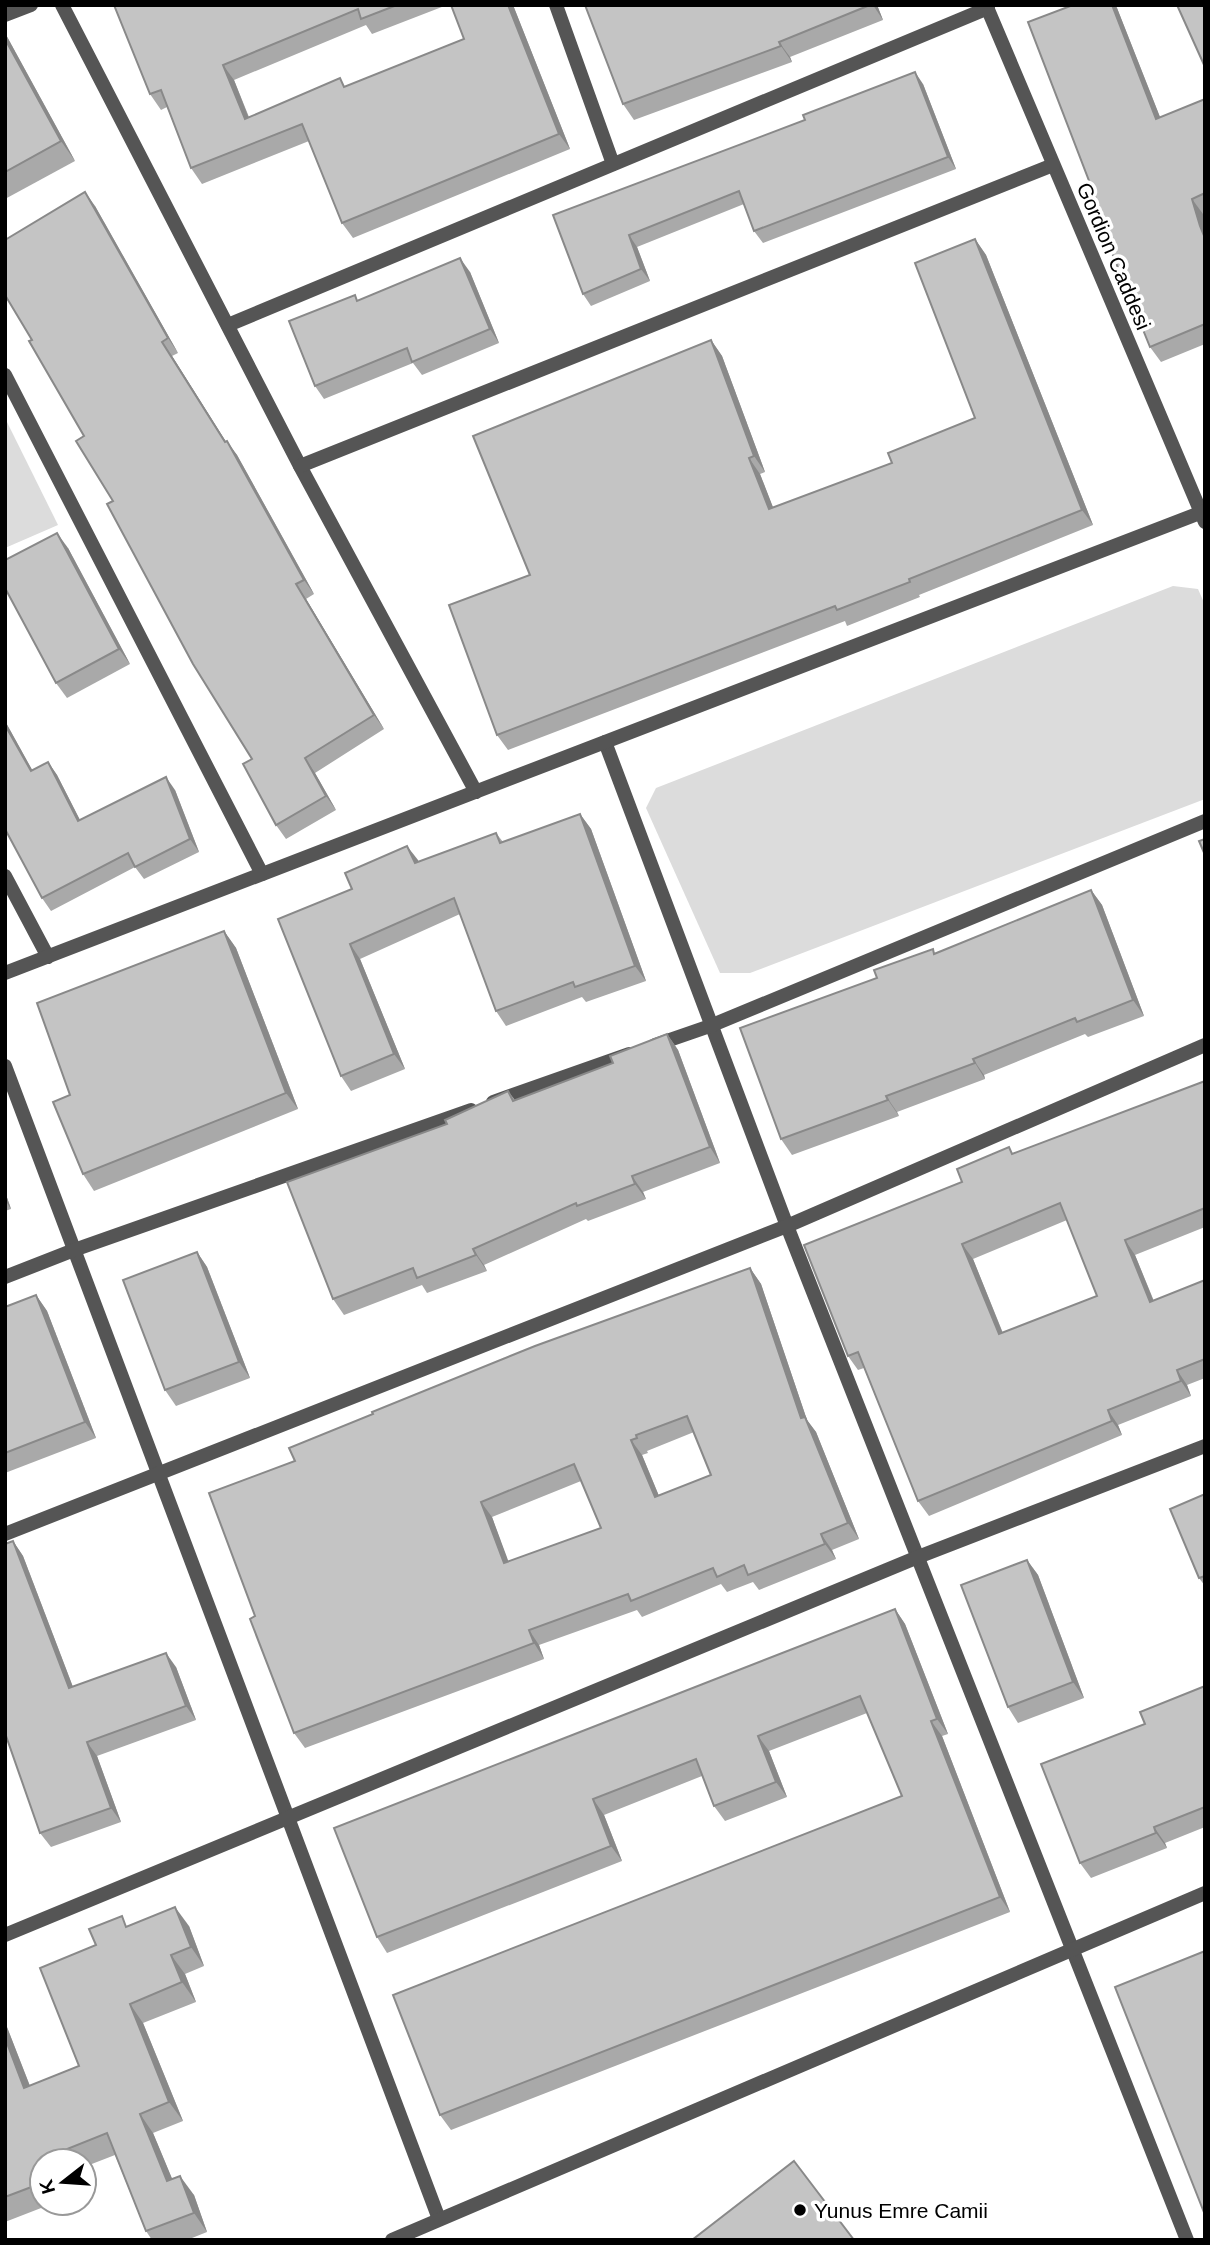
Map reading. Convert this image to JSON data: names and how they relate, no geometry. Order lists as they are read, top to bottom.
{
  "streets": {
    "street": ["Gordion Caddesi"]
  },
  "places": ["Yunus Emre Camii"],
  "north": "left"
}
